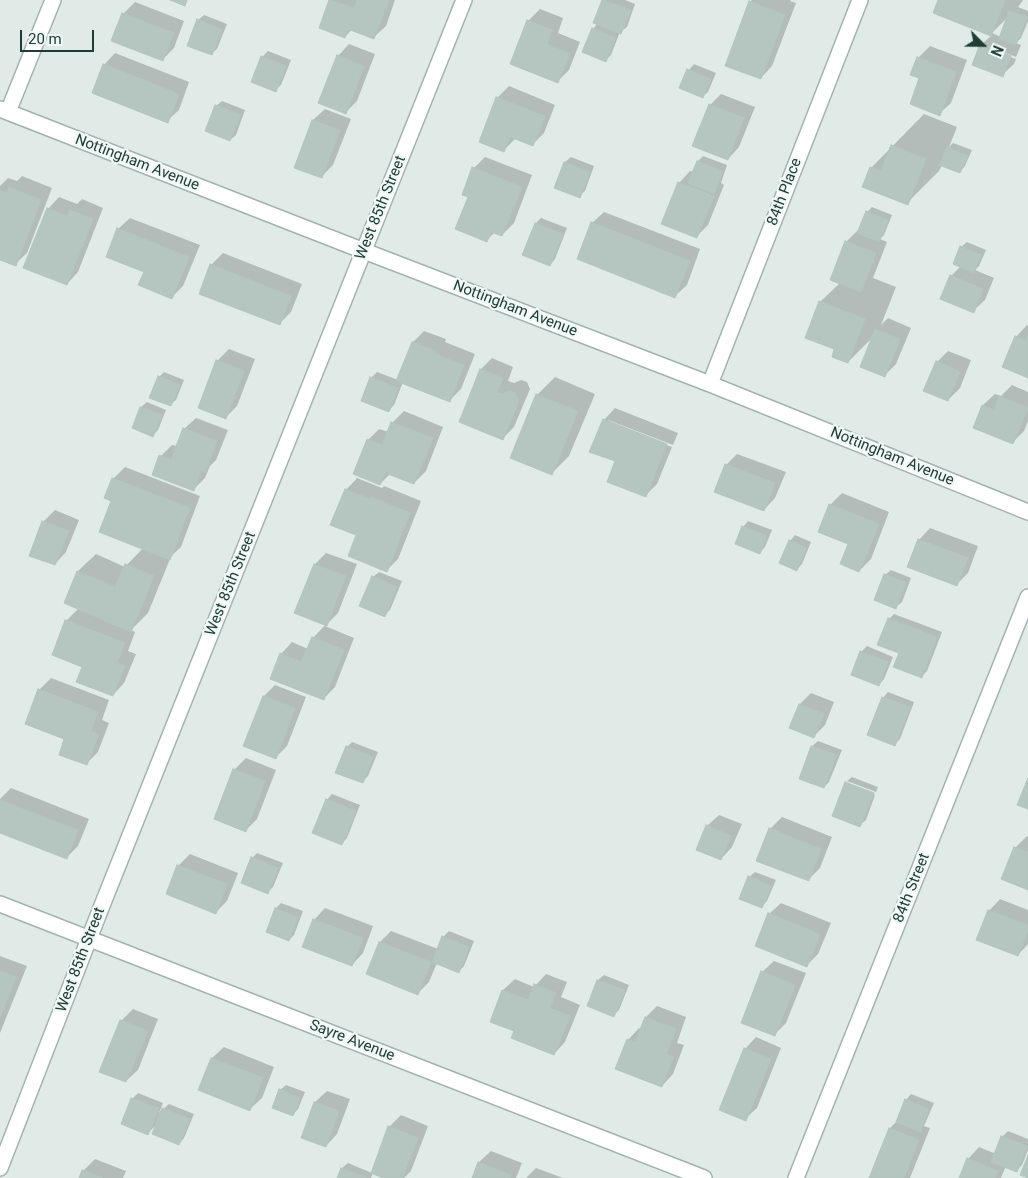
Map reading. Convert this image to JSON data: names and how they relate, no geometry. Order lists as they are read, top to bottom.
{
  "streets": {
    "street": [
      "Nottingham Avenue",
      "84th Place",
      "West 85th Street",
      "84th Street",
      "Sayre Avenue"
    ]
  },
  "crossings": [
    ["Nottingham Avenue", "84th Place"],
    ["Nottingham Avenue", "West 85th Street"],
    ["West 85th Street", "Sayre Avenue"]
  ],
  "scale_bar": "20 m",
  "north": "bottom right"
}
